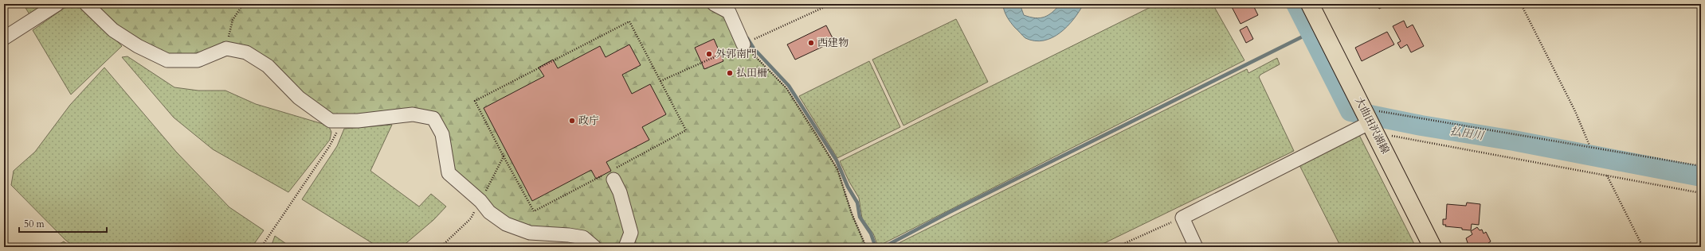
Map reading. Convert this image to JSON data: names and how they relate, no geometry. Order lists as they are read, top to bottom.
{
  "streets": {
    "main road": ["大曲田沢湖線"]
  },
  "water": ["払田川"],
  "places": [
    "西建物",
    "外郭南門",
    "払田柵",
    "政庁"
  ],
  "scale_bar": "50 m"
}
